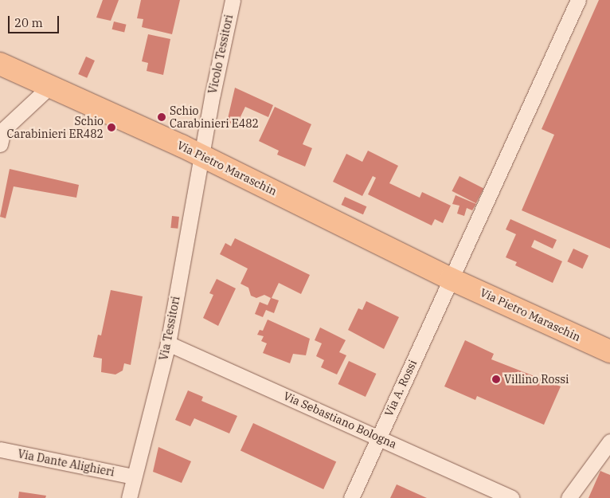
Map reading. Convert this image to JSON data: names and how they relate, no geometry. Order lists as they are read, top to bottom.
{
  "streets": {
    "main road": ["Via Pietro Maraschin"],
    "street": [
      "Vicolo Tessitori",
      "Via Tessitori",
      "Via A. Rossi",
      "Via Sebastiano Bologna",
      "Via Dante Alighieri"
    ]
  },
  "crossings": [
    ["Vicolo Tessitori", "Via Pietro Maraschin"],
    ["Vicolo Tessitori", "Via Tessitori"],
    ["Via Pietro Maraschin", "Via Tessitori"],
    ["Via Pietro Maraschin", "Via A. Rossi"],
    ["Via Tessitori", "Via Sebastiano Bologna"],
    ["Via Tessitori", "Via Dante Alighieri"],
    ["Via A. Rossi", "Via Sebastiano Bologna"]
  ],
  "places": ["Schio Carabinieri E482", "Schio Carabinieri ER482", "Villino Rossi"],
  "scale_bar": "20 m"
}
